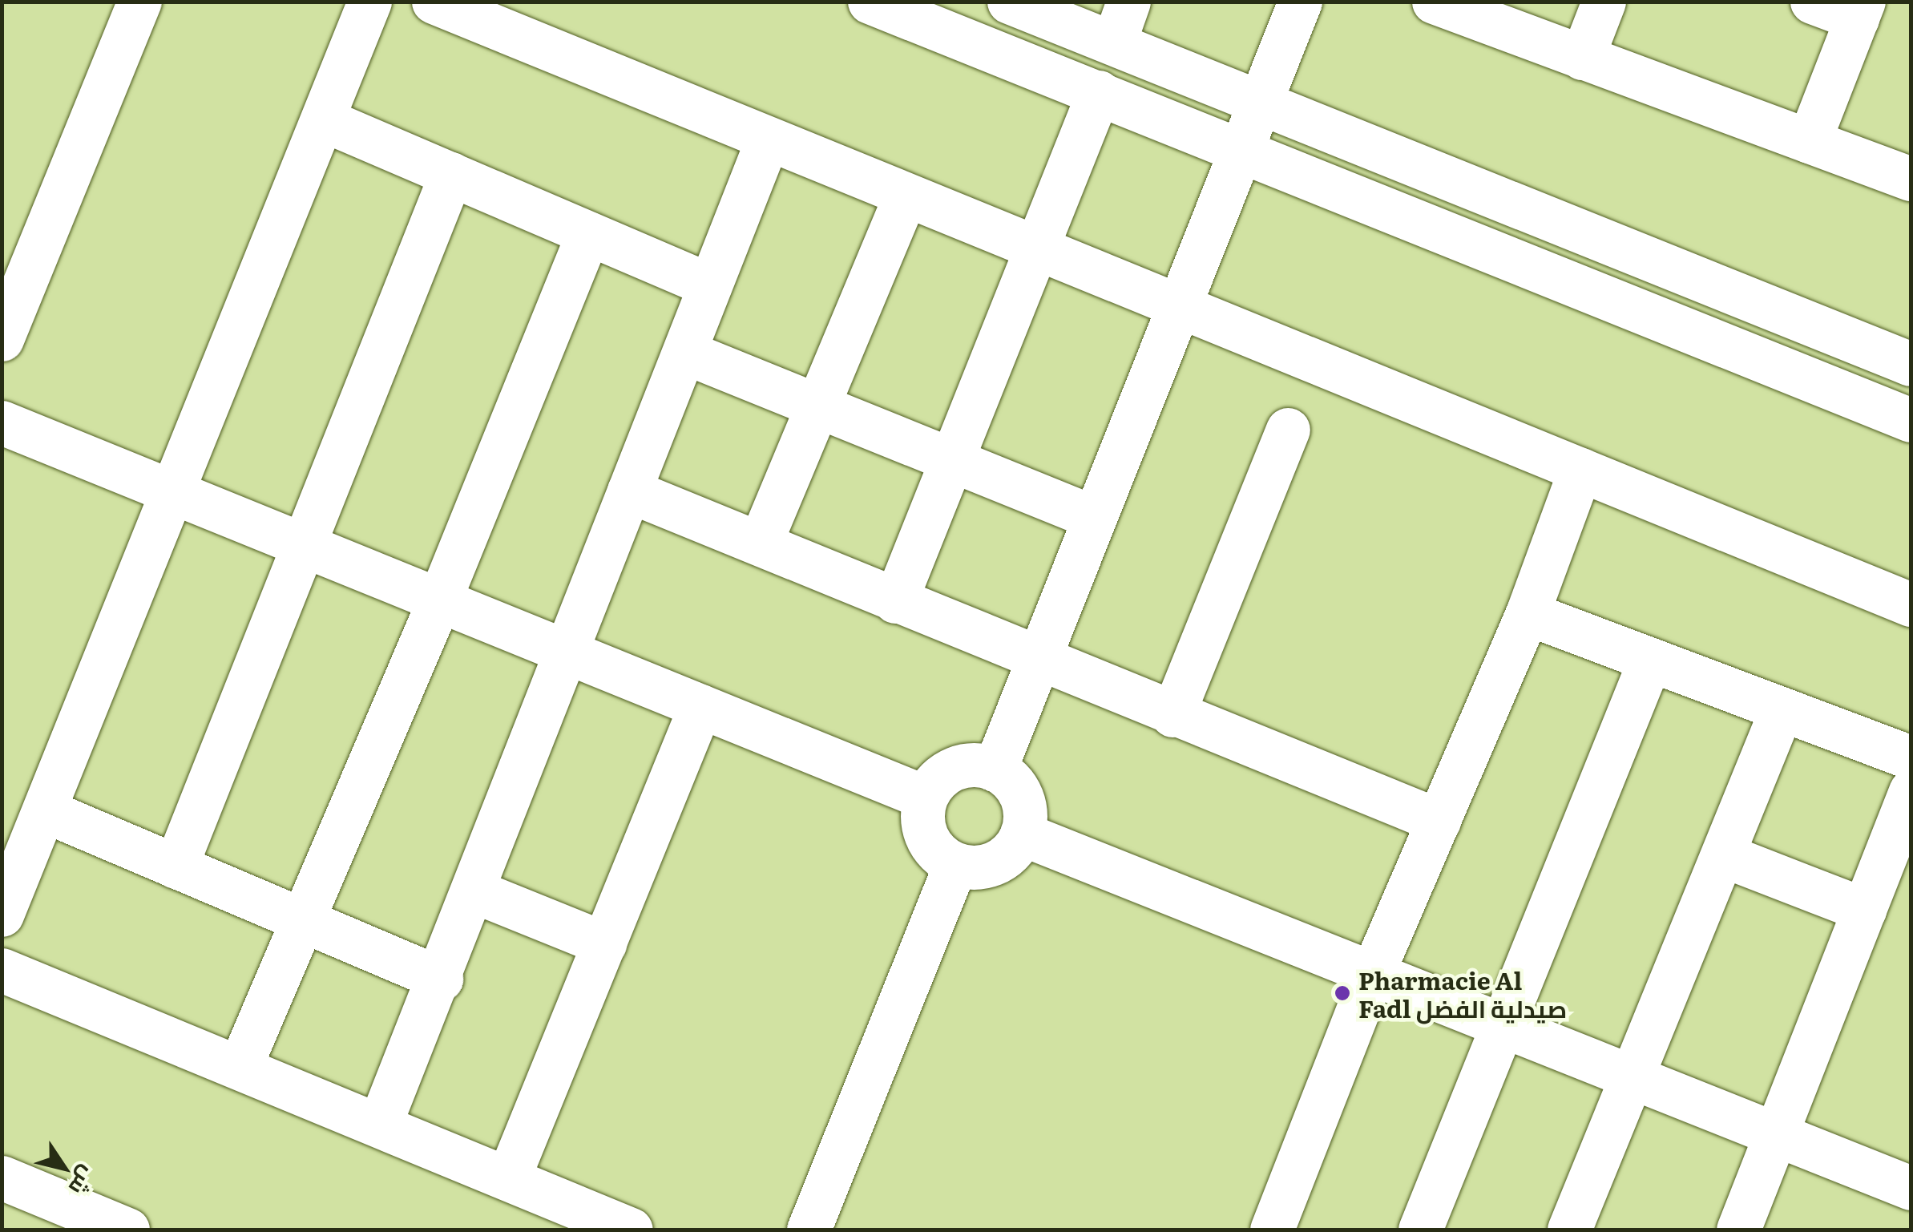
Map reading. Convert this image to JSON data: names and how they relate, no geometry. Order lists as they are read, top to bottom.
{
  "places": ["Pharmacie Al Fadl صيدلية الفضل"],
  "north": "bottom right"
}
